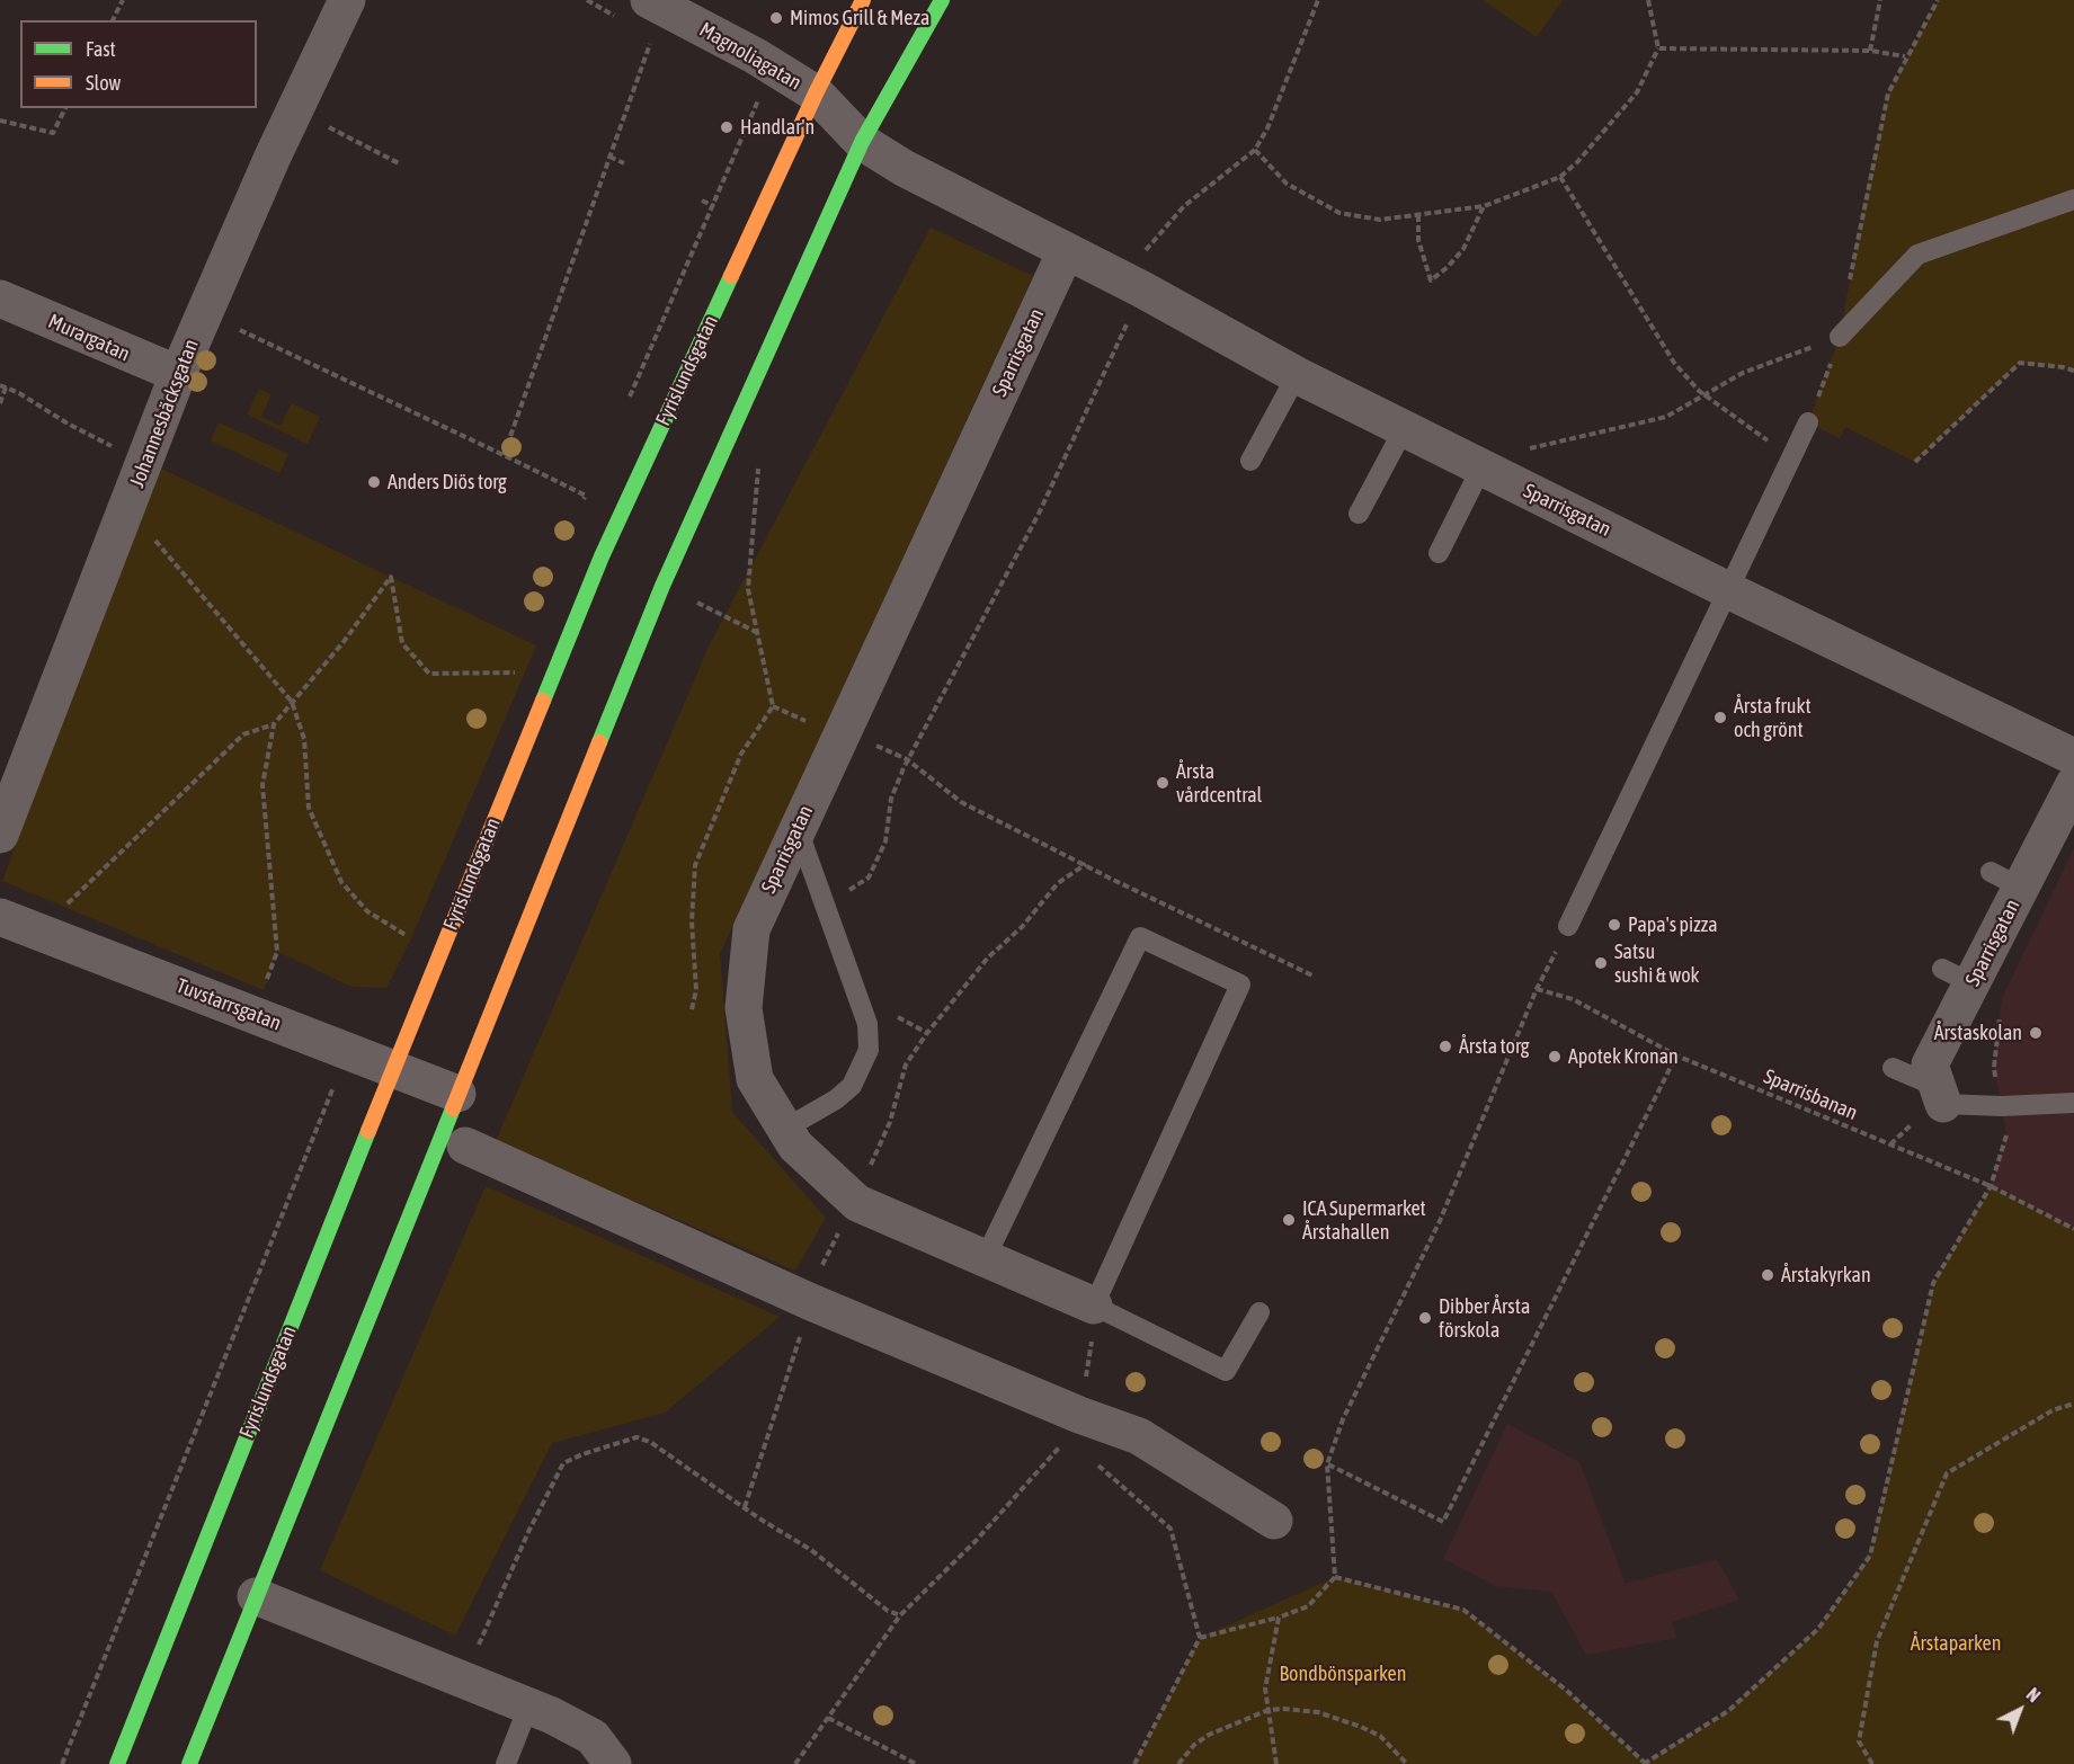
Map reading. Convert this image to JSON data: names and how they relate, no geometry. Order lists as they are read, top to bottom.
{
  "streets": {
    "main road": ["Fyrislundsgatan"],
    "street": [
      "Magnoliagatan",
      "Murargatan",
      "Sparrisgatan",
      "Johannesbäcksgatan",
      "Tuvstarrsgatan"
    ],
    "path": ["Sparrisbanan"]
  },
  "crossings": [
    ["Magnoliagatan", "Sparrisgatan"],
    ["Magnoliagatan", "Fyrislundsgatan"],
    ["Murargatan", "Johannesbäcksgatan"],
    ["Fyrislundsgatan", "Tuvstarrsgatan"]
  ],
  "parks": ["Årstaparken", "Bondbönsparken"],
  "places": [
    "Mimos Grill & Meza",
    "Handlar'n",
    "Anders Diös torg",
    "Årsta frukt och grönt",
    "Årsta vårdcentral",
    "Papa's pizza",
    "Satsu sushi & wok",
    "Årstaskolan",
    "Årsta torg",
    "Apotek Kronan",
    "ICA Supermarket Årstahallen",
    "Årstakyrkan",
    "Dibber Årsta förskola"
  ],
  "legend": ["Fast", "Slow"],
  "north": "top right"
}
